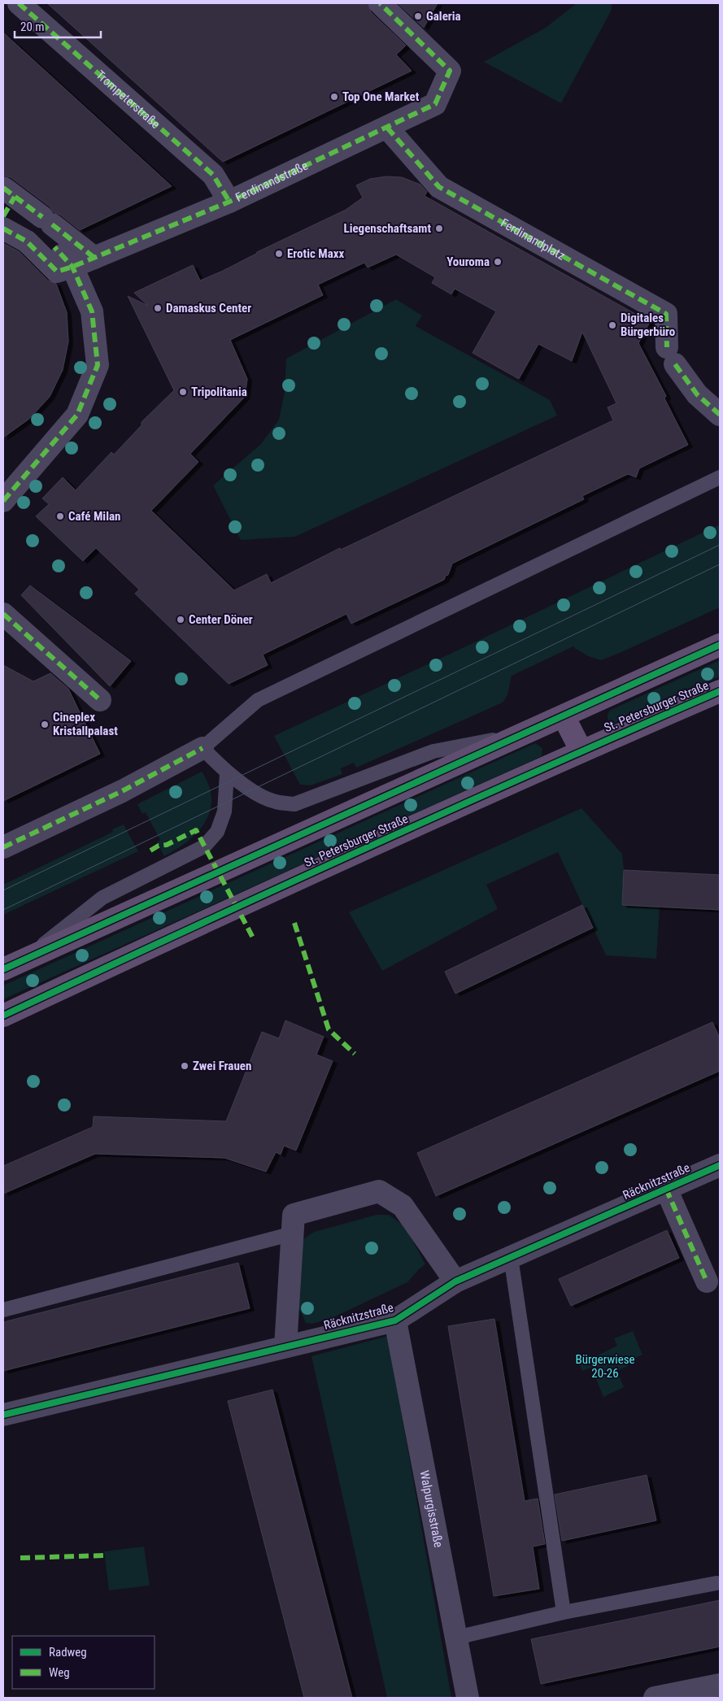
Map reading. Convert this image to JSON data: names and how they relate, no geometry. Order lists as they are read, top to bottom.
{
  "streets": {
    "main road": ["St. Petersburger Straße"],
    "street": [
      "Trompeterstraße",
      "Ferdinandstraße",
      "Ferdinandplatz",
      "Räcknitzstraße",
      "Walpurgisstraße"
    ]
  },
  "crossings": [
    ["Trompeterstraße", "Ferdinandstraße"],
    ["Ferdinandstraße", "Ferdinandplatz"],
    ["Räcknitzstraße", "Walpurgisstraße"]
  ],
  "parks": ["Bürgerwiese 20-26"],
  "places": [
    "Galeria",
    "Top One Market",
    "Liegenschaftsamt",
    "Erotic Maxx",
    "Youroma",
    "Damaskus Center",
    "Digitales Bürgerbüro",
    "Tripolitania",
    "Café Milan",
    "Center Döner",
    "Cineplex Kristallpalast",
    "Zwei Frauen"
  ],
  "legend": ["Radweg", "Weg"],
  "scale_bar": "20 m"
}
